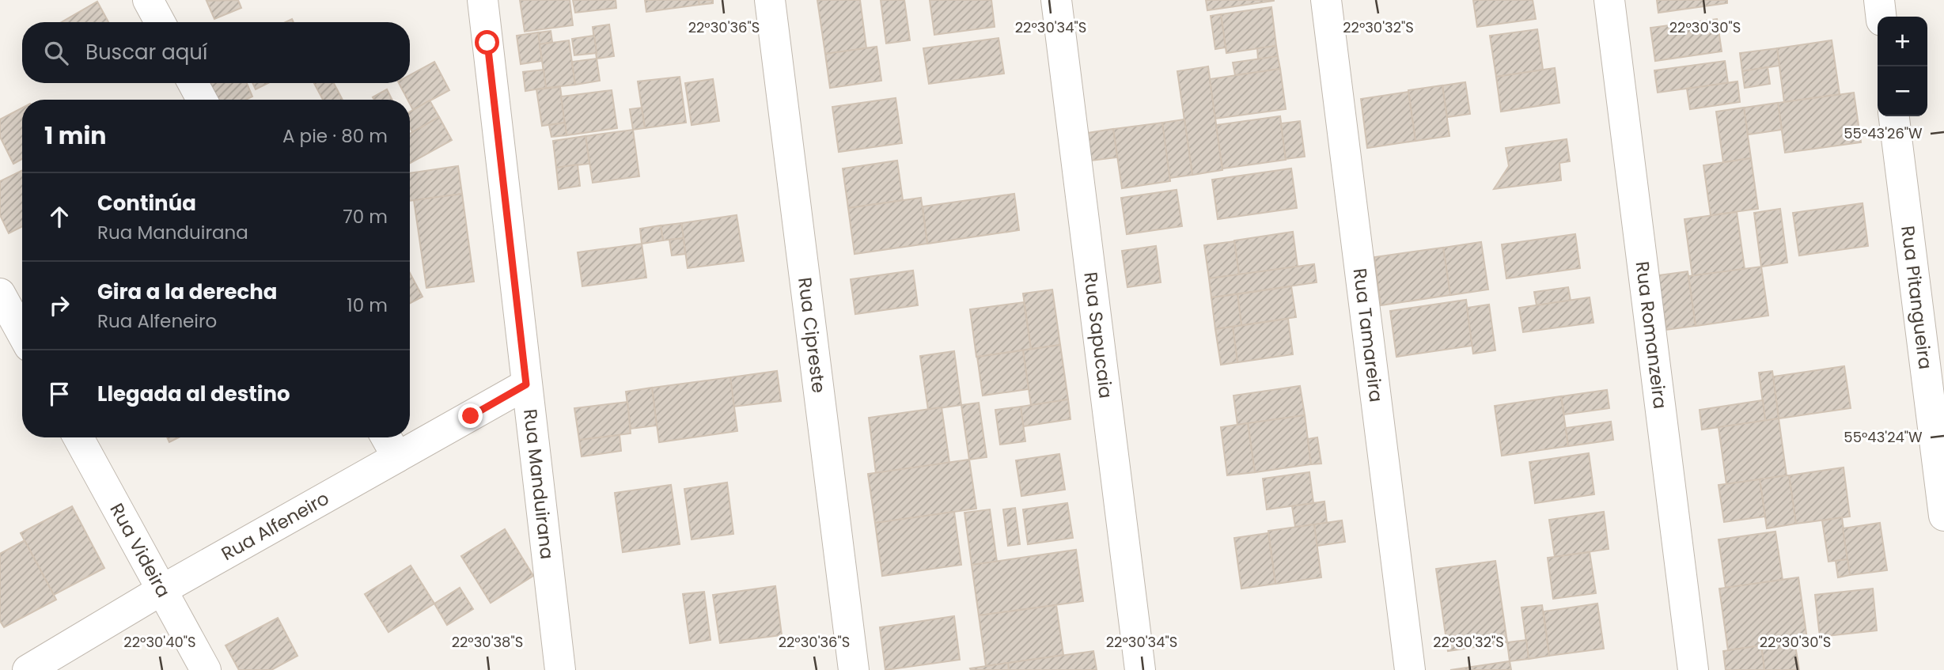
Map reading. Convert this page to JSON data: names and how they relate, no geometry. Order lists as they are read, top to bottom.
{
  "streets": {
    "street": [
      "Rua Pitangueira",
      "Rua Sapucaia",
      "Rua Tamareira",
      "Rua Cipreste",
      "Rua Romanzeira",
      "Rua Manduirana",
      "Rua Alfeneiro",
      "Rua Videira"
    ]
  },
  "crossings": [
    ["Rua Manduirana", "Rua Alfeneiro"],
    ["Rua Alfeneiro", "Rua Videira"]
  ],
  "page": {
    "map_buttons": ["+", "−"],
    "search": "Buscar aquí",
    "heading": ["1 min", "A pie · 80 m"],
    "list": [
      ["Continúa", "Rua Manduirana", "70 m"],
      ["Gira a la derecha", "Rua Alfeneiro", "10 m"],
      "Llegada al destino"
    ]
  },
  "coordinates": [
    "22°30'36\"S",
    "22°30'34\"S",
    "22°30'32\"S",
    "22°30'30\"S",
    "55°43'26\"W",
    "55°43'24\"W",
    "22°30'40\"S",
    "22°30'38\"S"
  ]
}
